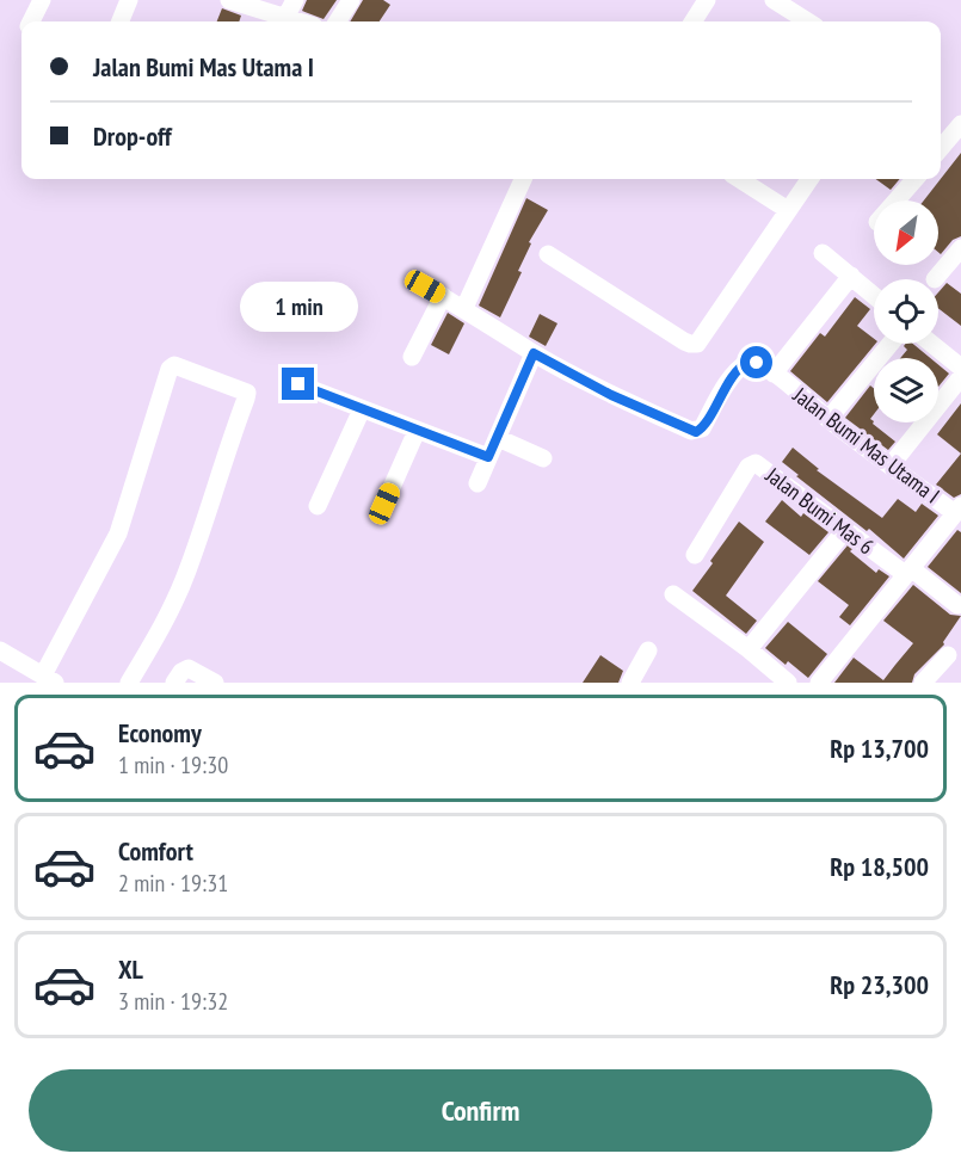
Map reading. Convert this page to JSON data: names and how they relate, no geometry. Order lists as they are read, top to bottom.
{
  "streets": {
    "street": ["Jalan Bumi Mas Utama I", "Jalan Bumi Mas 6"]
  },
  "north": "bottom left",
  "page": {
    "banner": ["Jalan Bumi Mas Utama I", "Drop-off"],
    "bubble": "1 min",
    "list": [
      {
        "name": "Economy",
        "note": "1 min · 19:30",
        "value": "Rp 13,700"
      },
      {
        "name": "Comfort",
        "note": "2 min · 19:31",
        "value": "Rp 18,500"
      },
      {
        "name": "XL",
        "note": "3 min · 19:32",
        "value": "Rp 23,300"
      }
    ],
    "buttons": "Confirm"
  }
}
